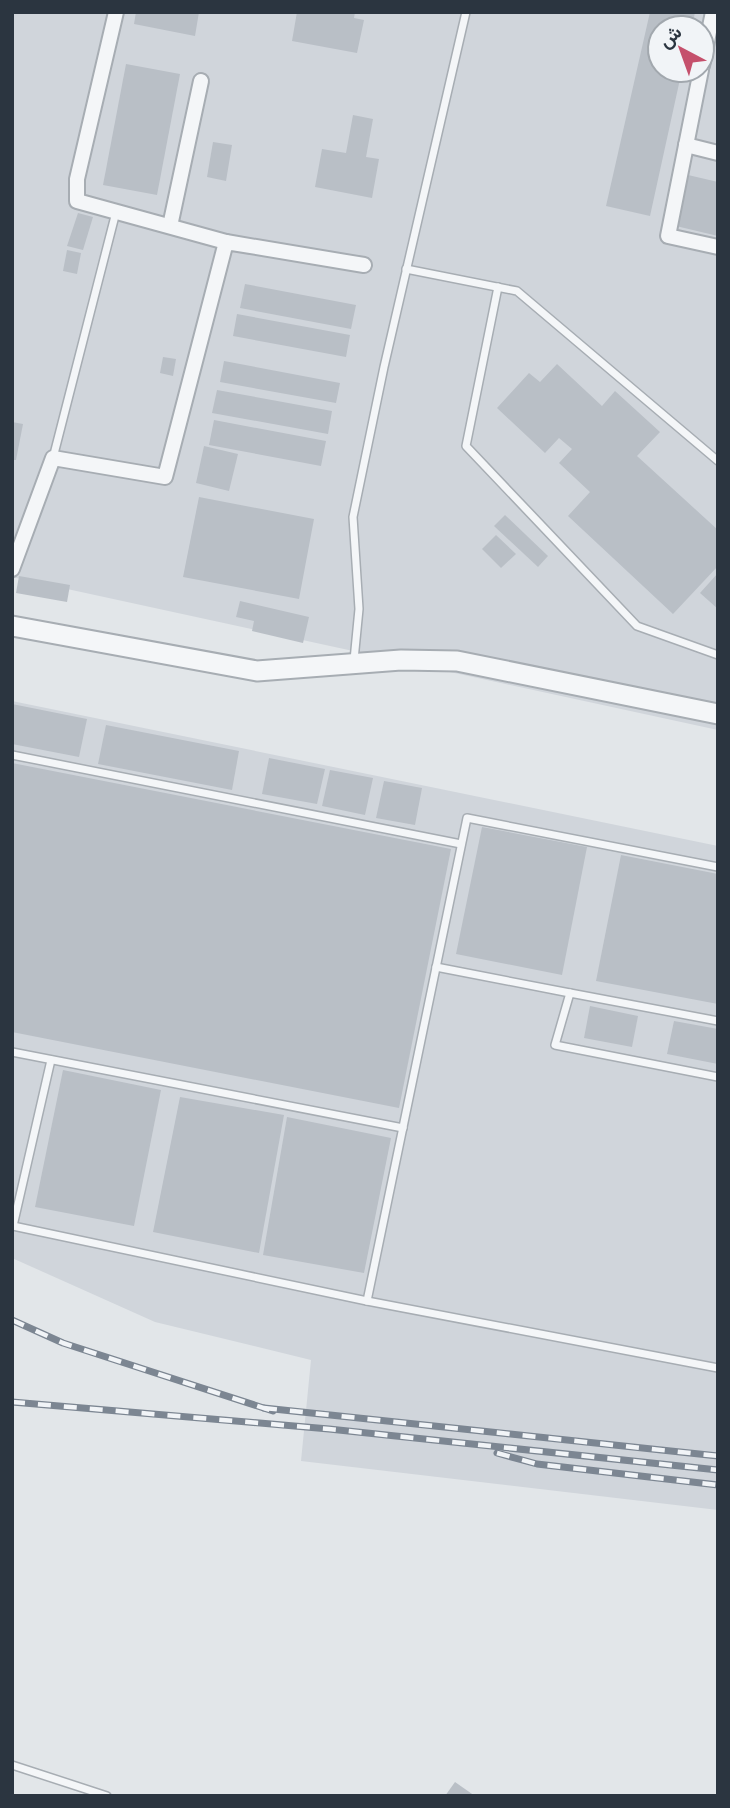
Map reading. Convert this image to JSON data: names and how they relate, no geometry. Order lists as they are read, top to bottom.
{
  "north": "top left"
}
